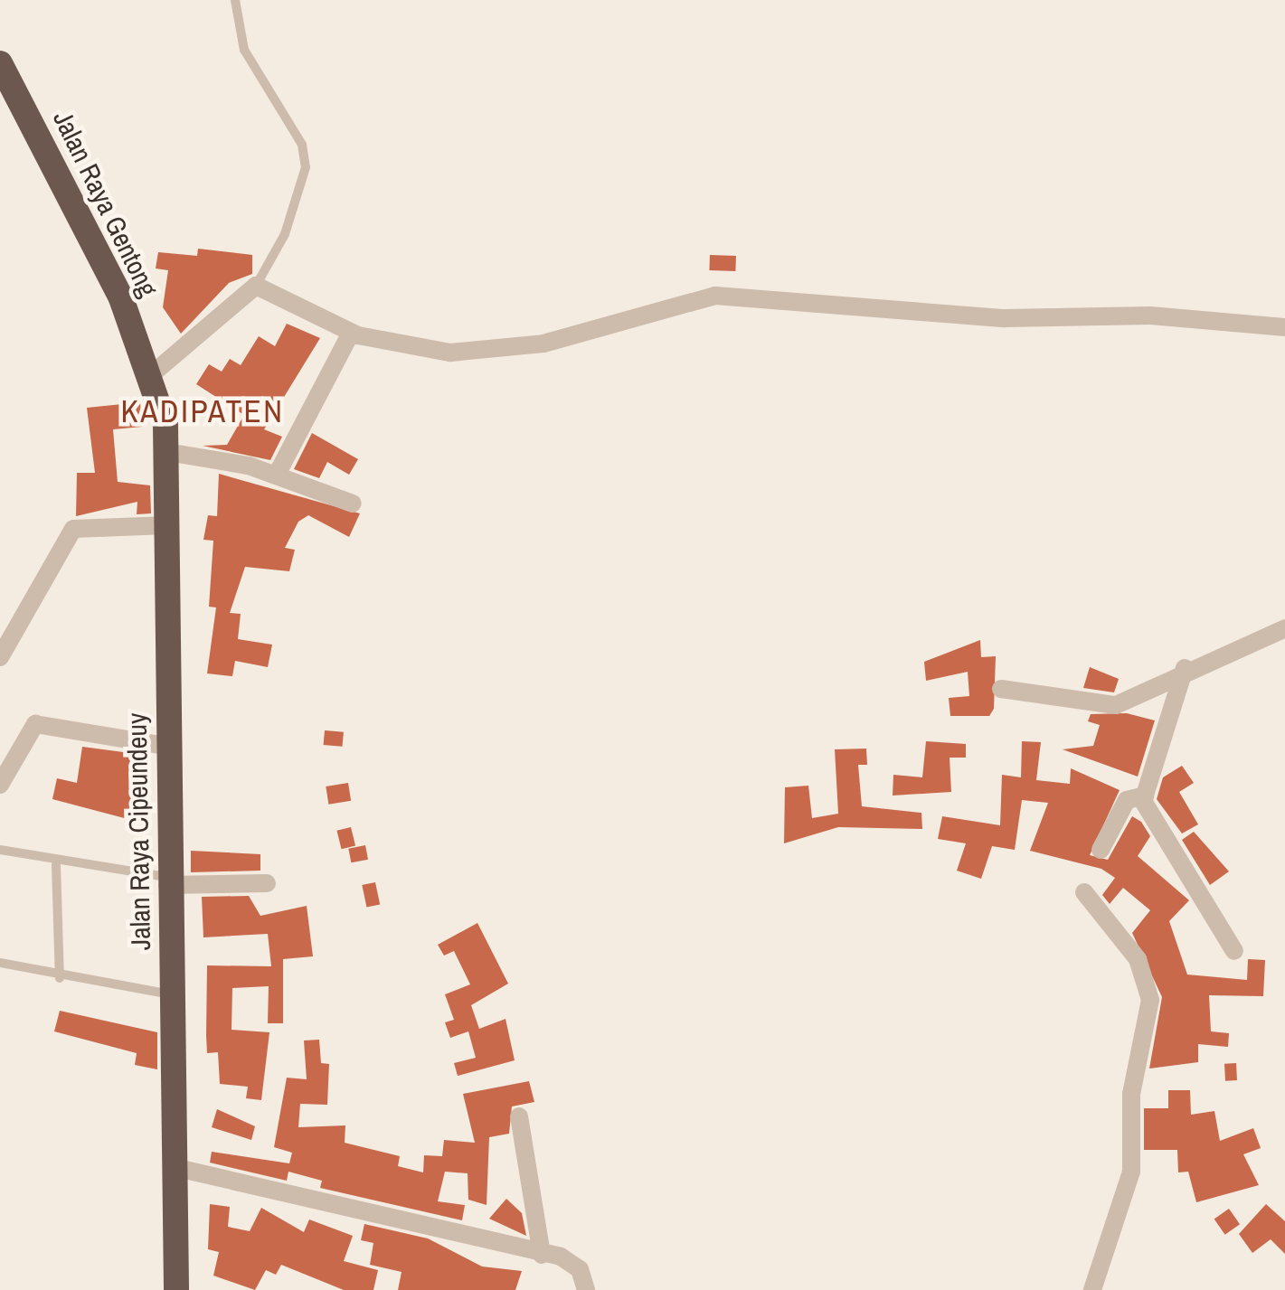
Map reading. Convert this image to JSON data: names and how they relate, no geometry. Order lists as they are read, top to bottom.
{
  "streets": {
    "highway": ["Jalan Raya Gentong", "Jalan Raya Cipeundeuy"]
  },
  "crossings": [
    ["Jalan Raya Gentong", "Jalan Raya Cipeundeuy"]
  ],
  "districts": ["KADIPATEN"]
}
